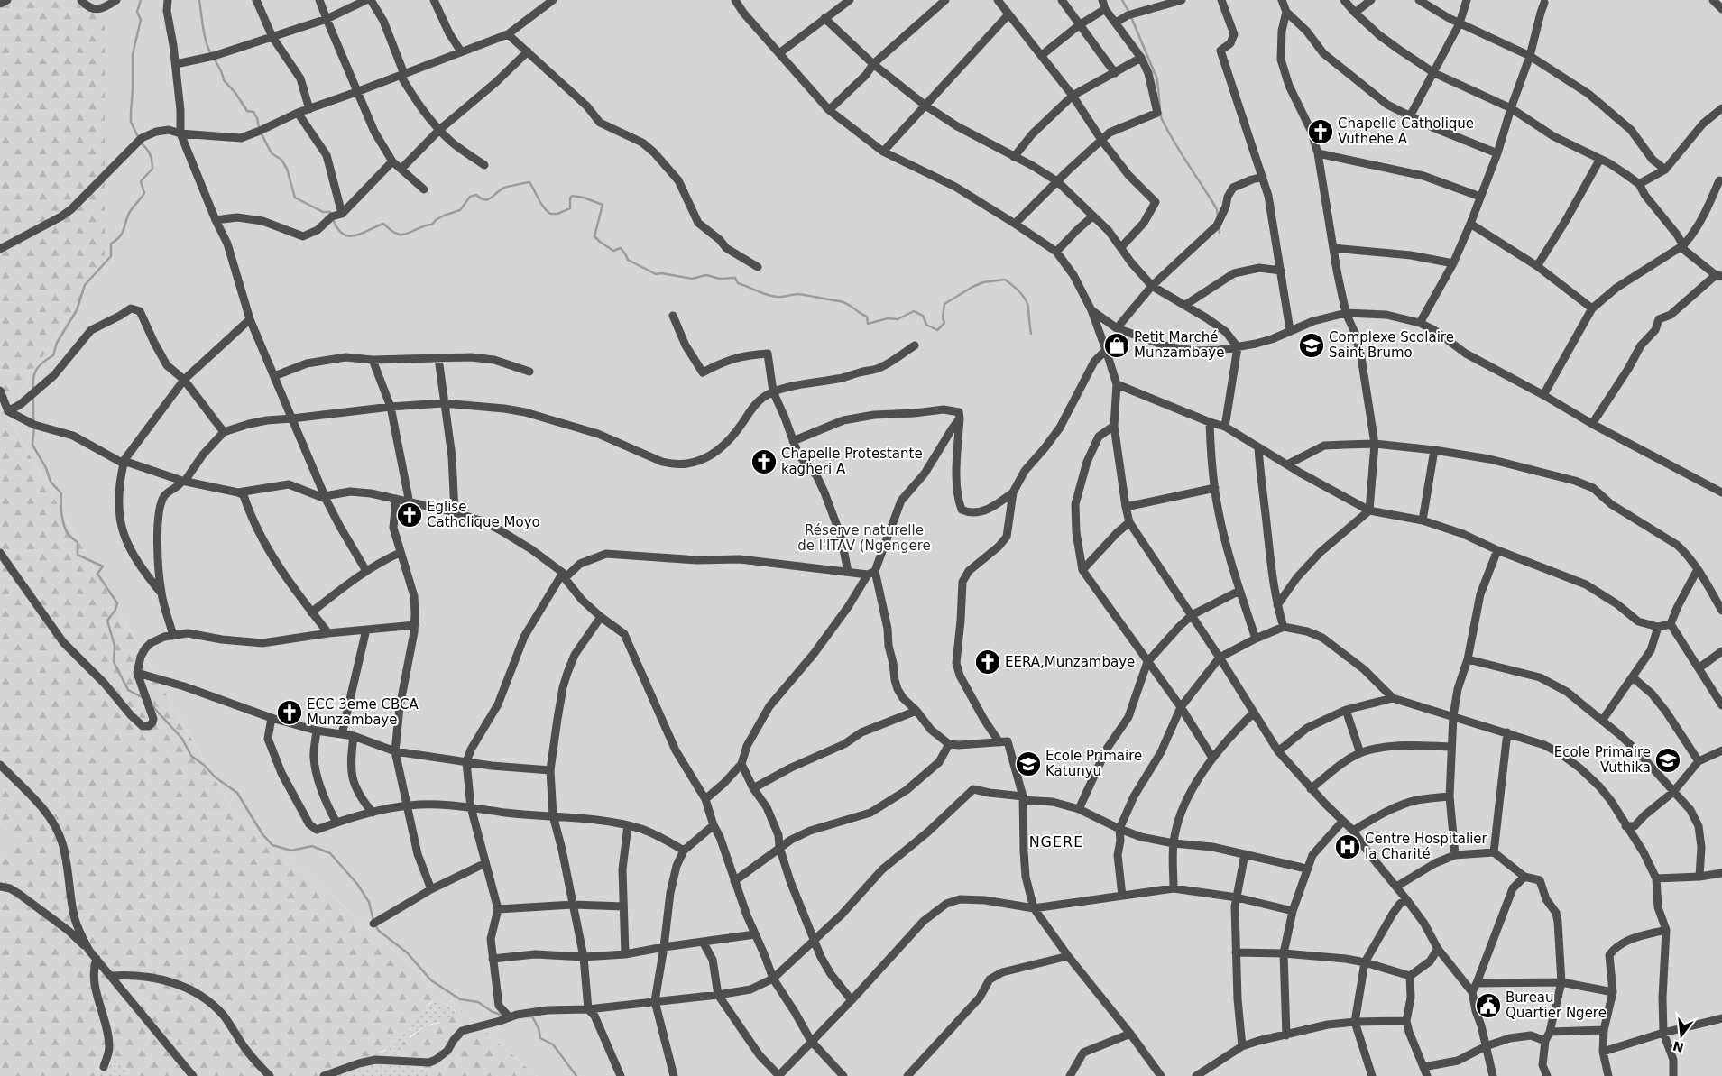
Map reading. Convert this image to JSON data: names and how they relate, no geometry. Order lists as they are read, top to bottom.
{
  "districts": ["NGERE"],
  "parks": ["Réserve naturelle de l'ITAV (Ngengere"],
  "places": {
    "church": [
      "Chapelle Catholique Vuthehe A",
      "Chapelle Protestante kagheri A",
      "Eglise Catholique Moyo",
      "EERA,Munzambaye",
      "ECC 3eme CBCA Munzambaye"
    ],
    "shop": ["Petit Marché Munzambaye"],
    "school or university": ["Complexe Scolaire Saint Brumo", "Ecole Primaire Vuthika", "Ecole Primaire Katunyu"],
    "hospital": ["Centre Hospitalier la Charité"],
    "public building": ["Bureau Quartier Ngere"]
  },
  "north": "bottom"
}
